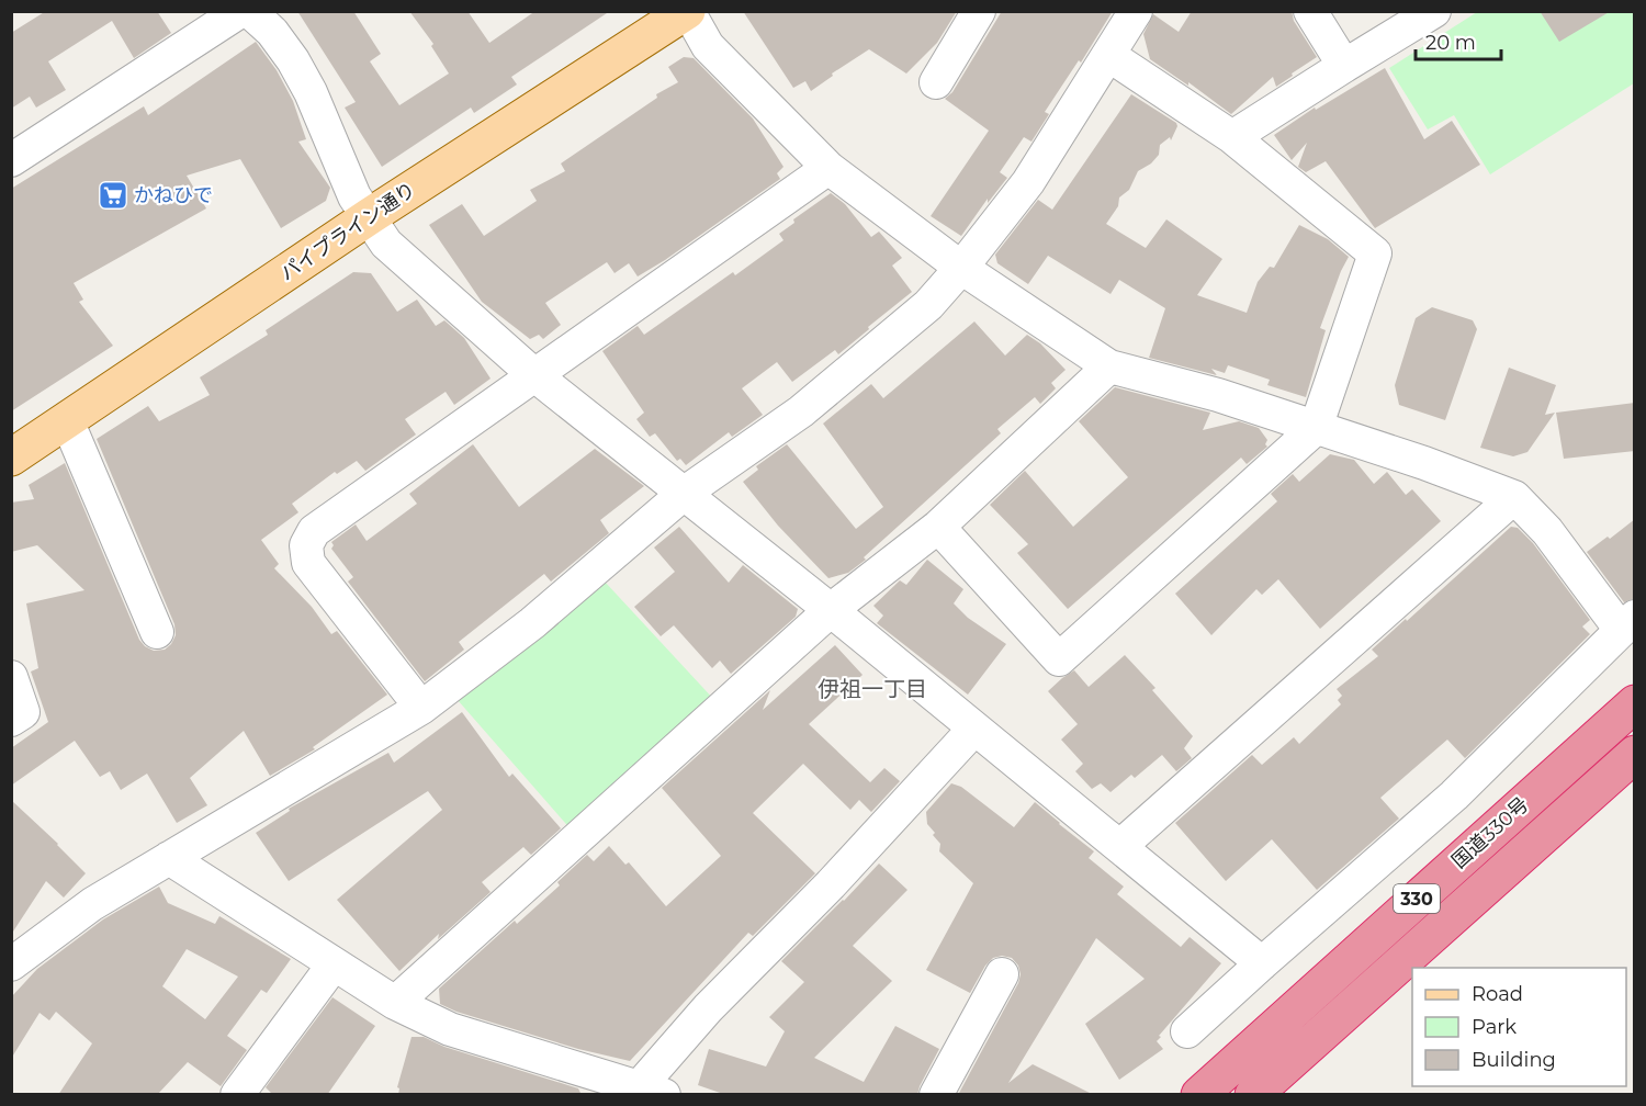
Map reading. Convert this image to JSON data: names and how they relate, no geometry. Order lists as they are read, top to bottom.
{
  "streets": {
    "highway": ["国道330号", "330"],
    "main road": ["パイプライン通り"]
  },
  "districts": ["伊祖一丁目"],
  "places": {
    "supermarket": ["かねひで"]
  },
  "legend": ["Road", "Park", "Building"],
  "scale_bar": "20 m"
}
